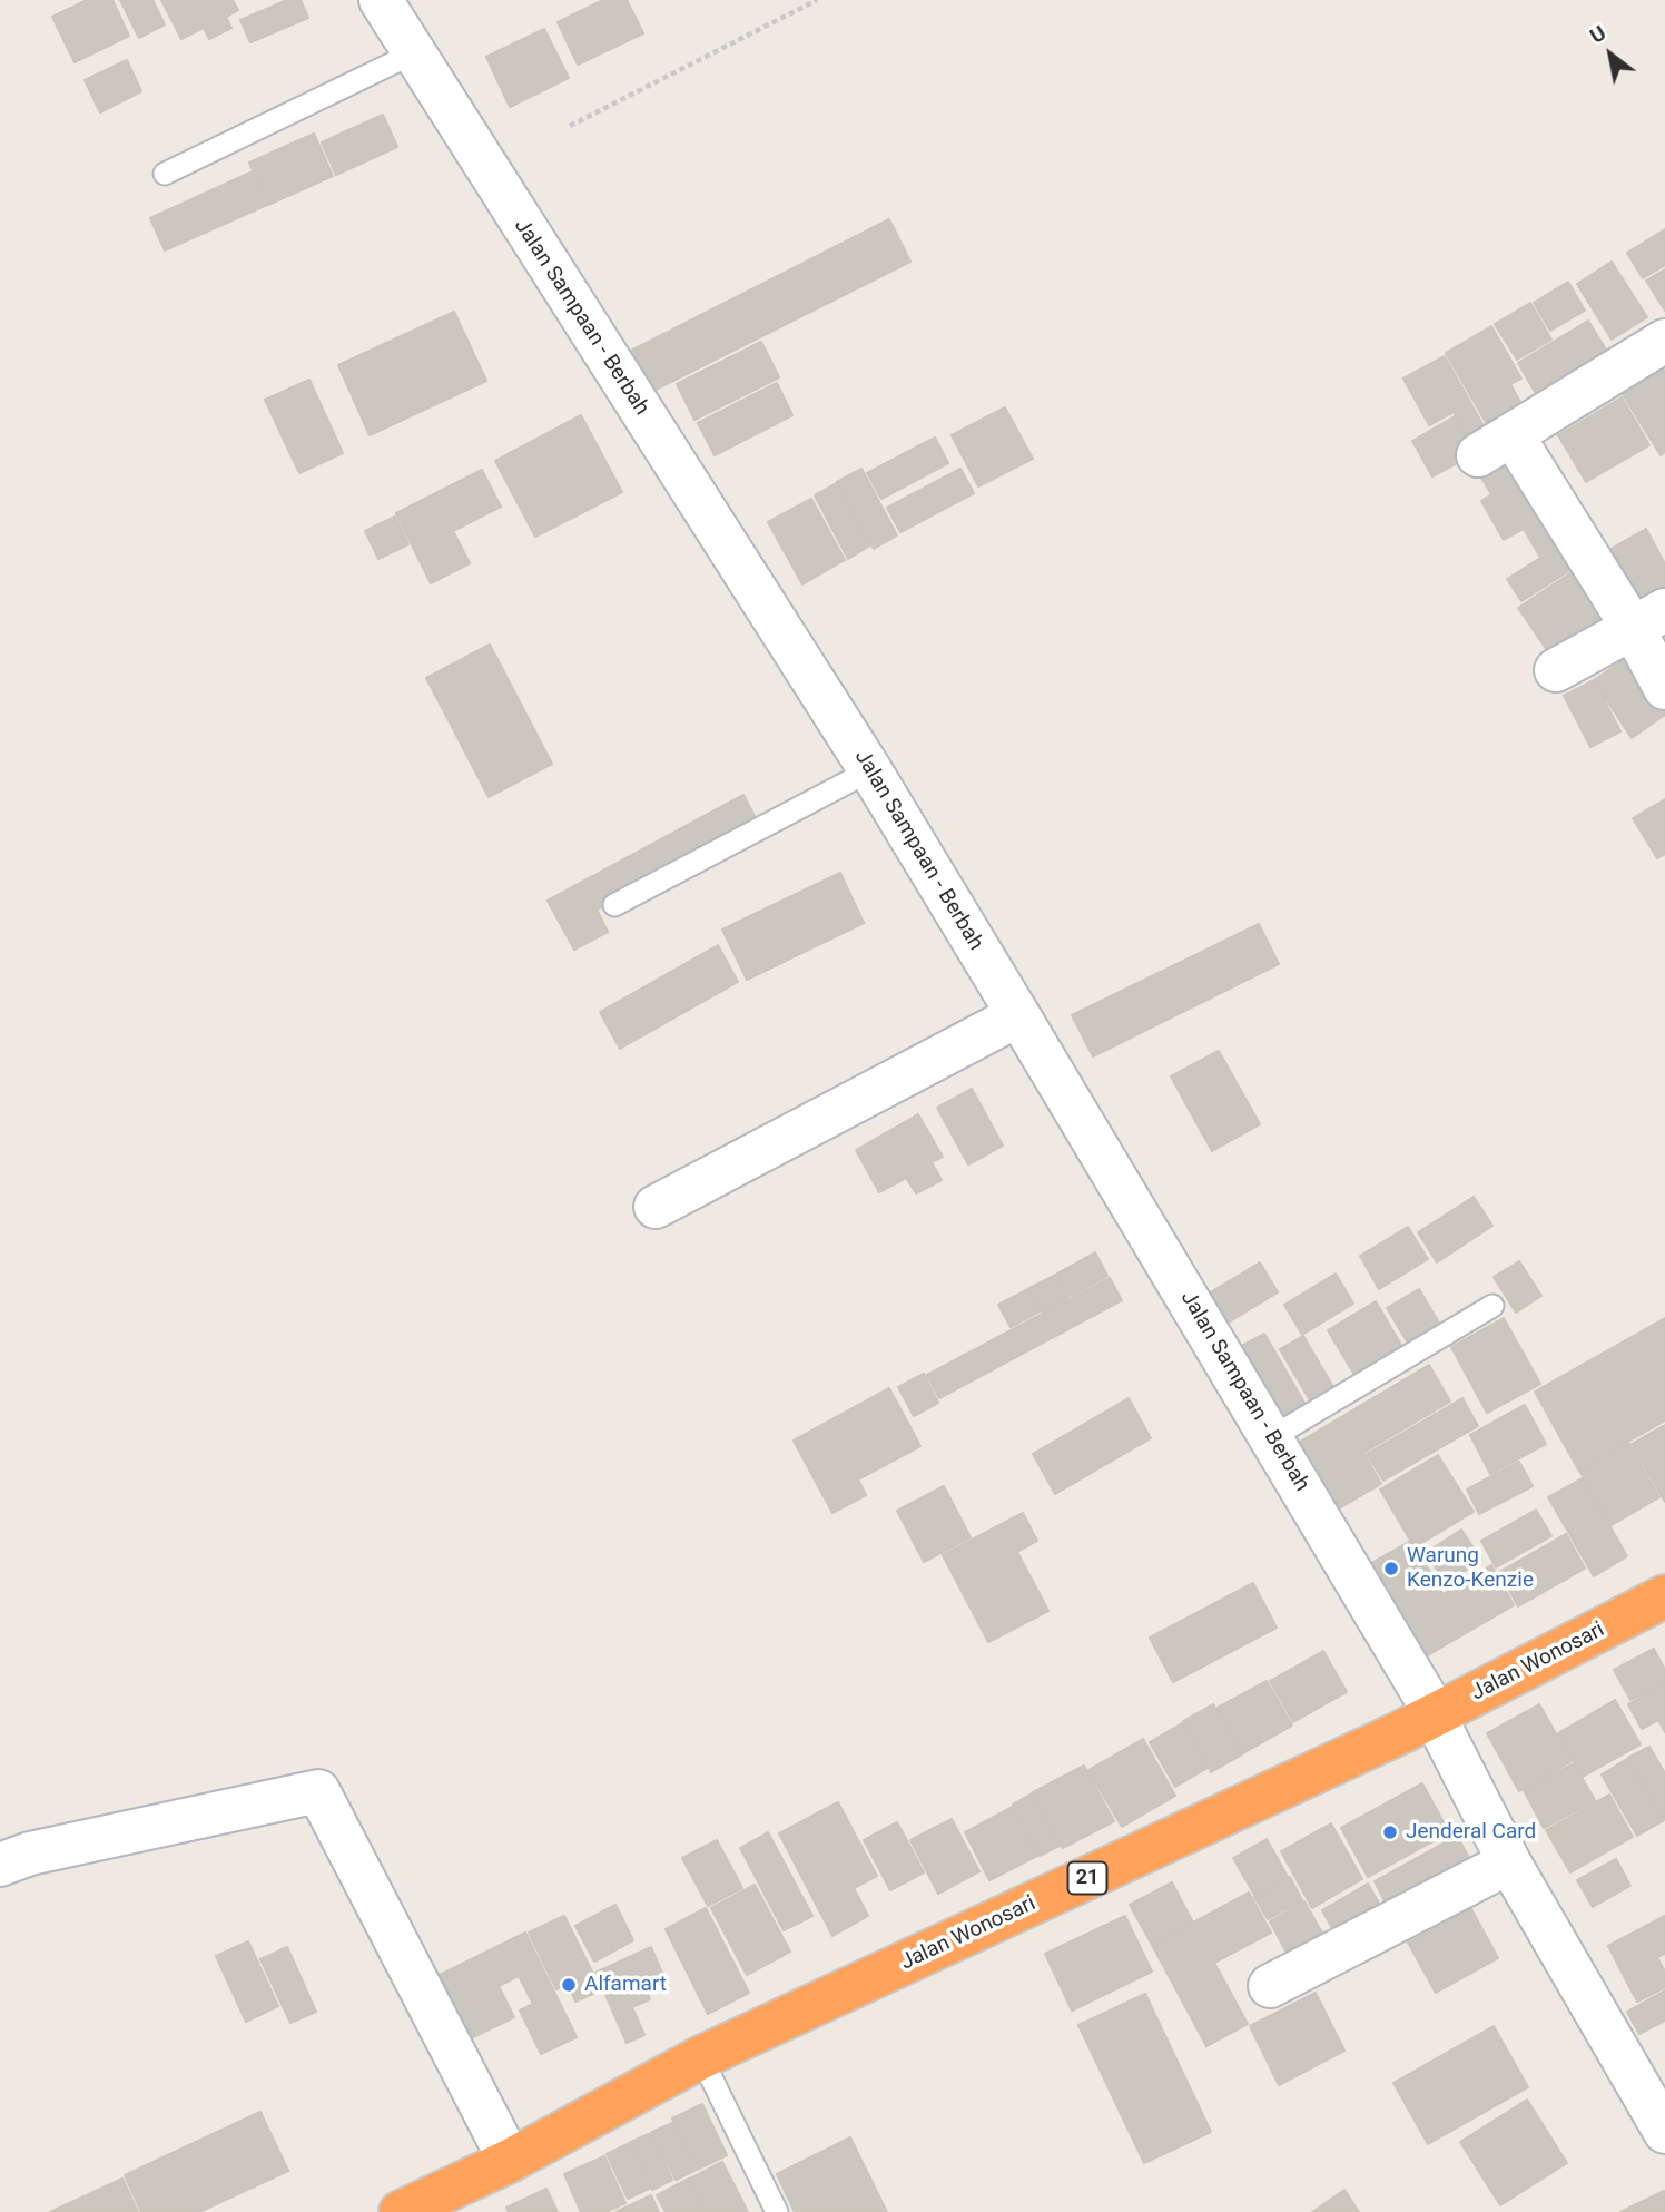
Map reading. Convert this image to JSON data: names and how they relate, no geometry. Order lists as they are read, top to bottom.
{
  "streets": {
    "highway": ["Jalan Wonosari", "21"],
    "main road": ["Jalan Sampaan - Berbah"]
  },
  "crossings": [
    ["Jalan Sampaan - Berbah", "Jalan Wonosari"]
  ],
  "places": ["Warung Kenzo-Kenzie", "Jenderal Card", "Alfamart"],
  "north": "top left"
}
